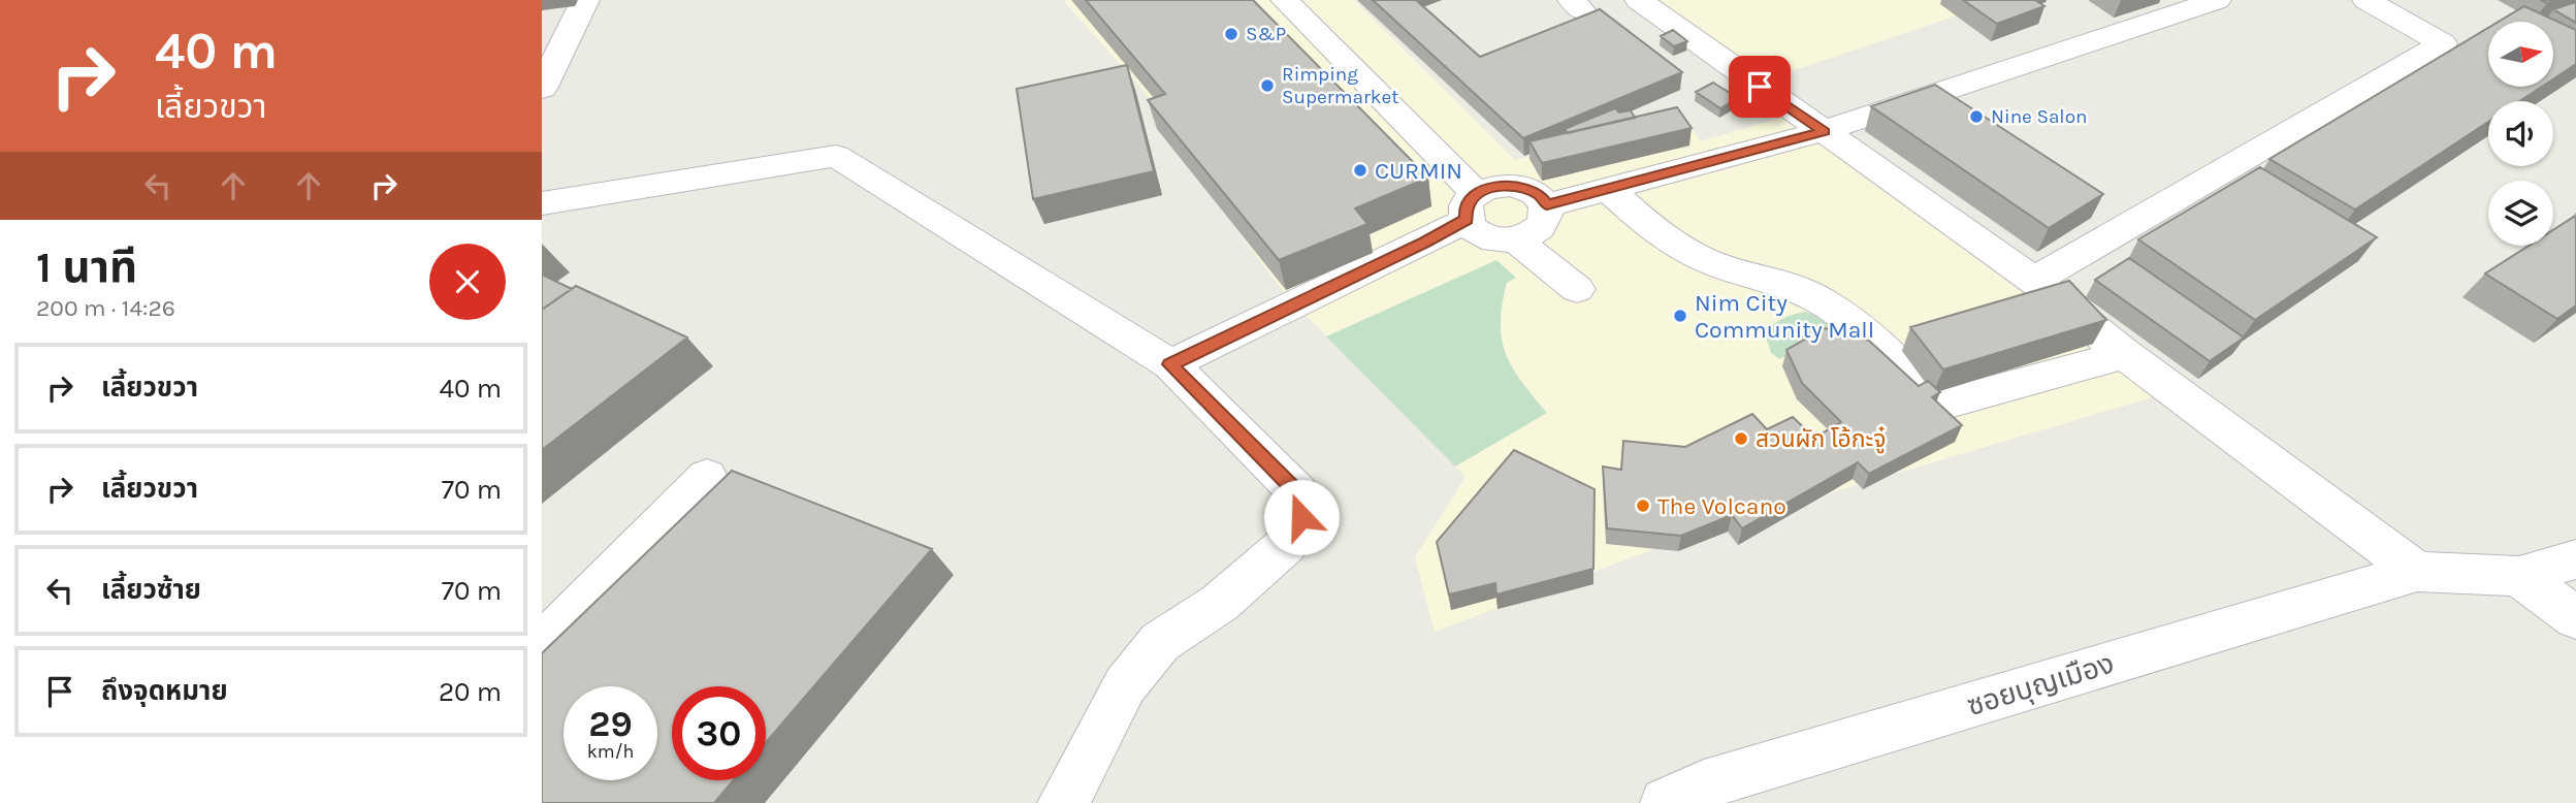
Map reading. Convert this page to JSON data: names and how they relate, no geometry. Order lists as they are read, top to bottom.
{
  "streets": {
    "street": ["ซอยบุญเมือง"]
  },
  "places": [
    "S&P",
    "Rimping Supermarket",
    "Nine Salon",
    "CURMIN",
    "Nim City Community Mall",
    "สวนผัก โอ้กะจู๋",
    "The Volcano"
  ],
  "north": "right",
  "page": {
    "turn": ["40 m", "เลี้ยวขวา"],
    "heading": ["1 นาที", "200 m · 14:26"],
    "list": [
      {
        "name": "เลี้ยวขวา",
        "value": "40 m"
      },
      {
        "name": "เลี้ยวขวา",
        "value": "70 m"
      },
      {
        "name": "เลี้ยวซ้าย",
        "value": "70 m"
      },
      {
        "name": "ถึงจุดหมาย",
        "value": "20 m"
      }
    ],
    "speed": "29 km/h",
    "limit": "30"
  }
}
